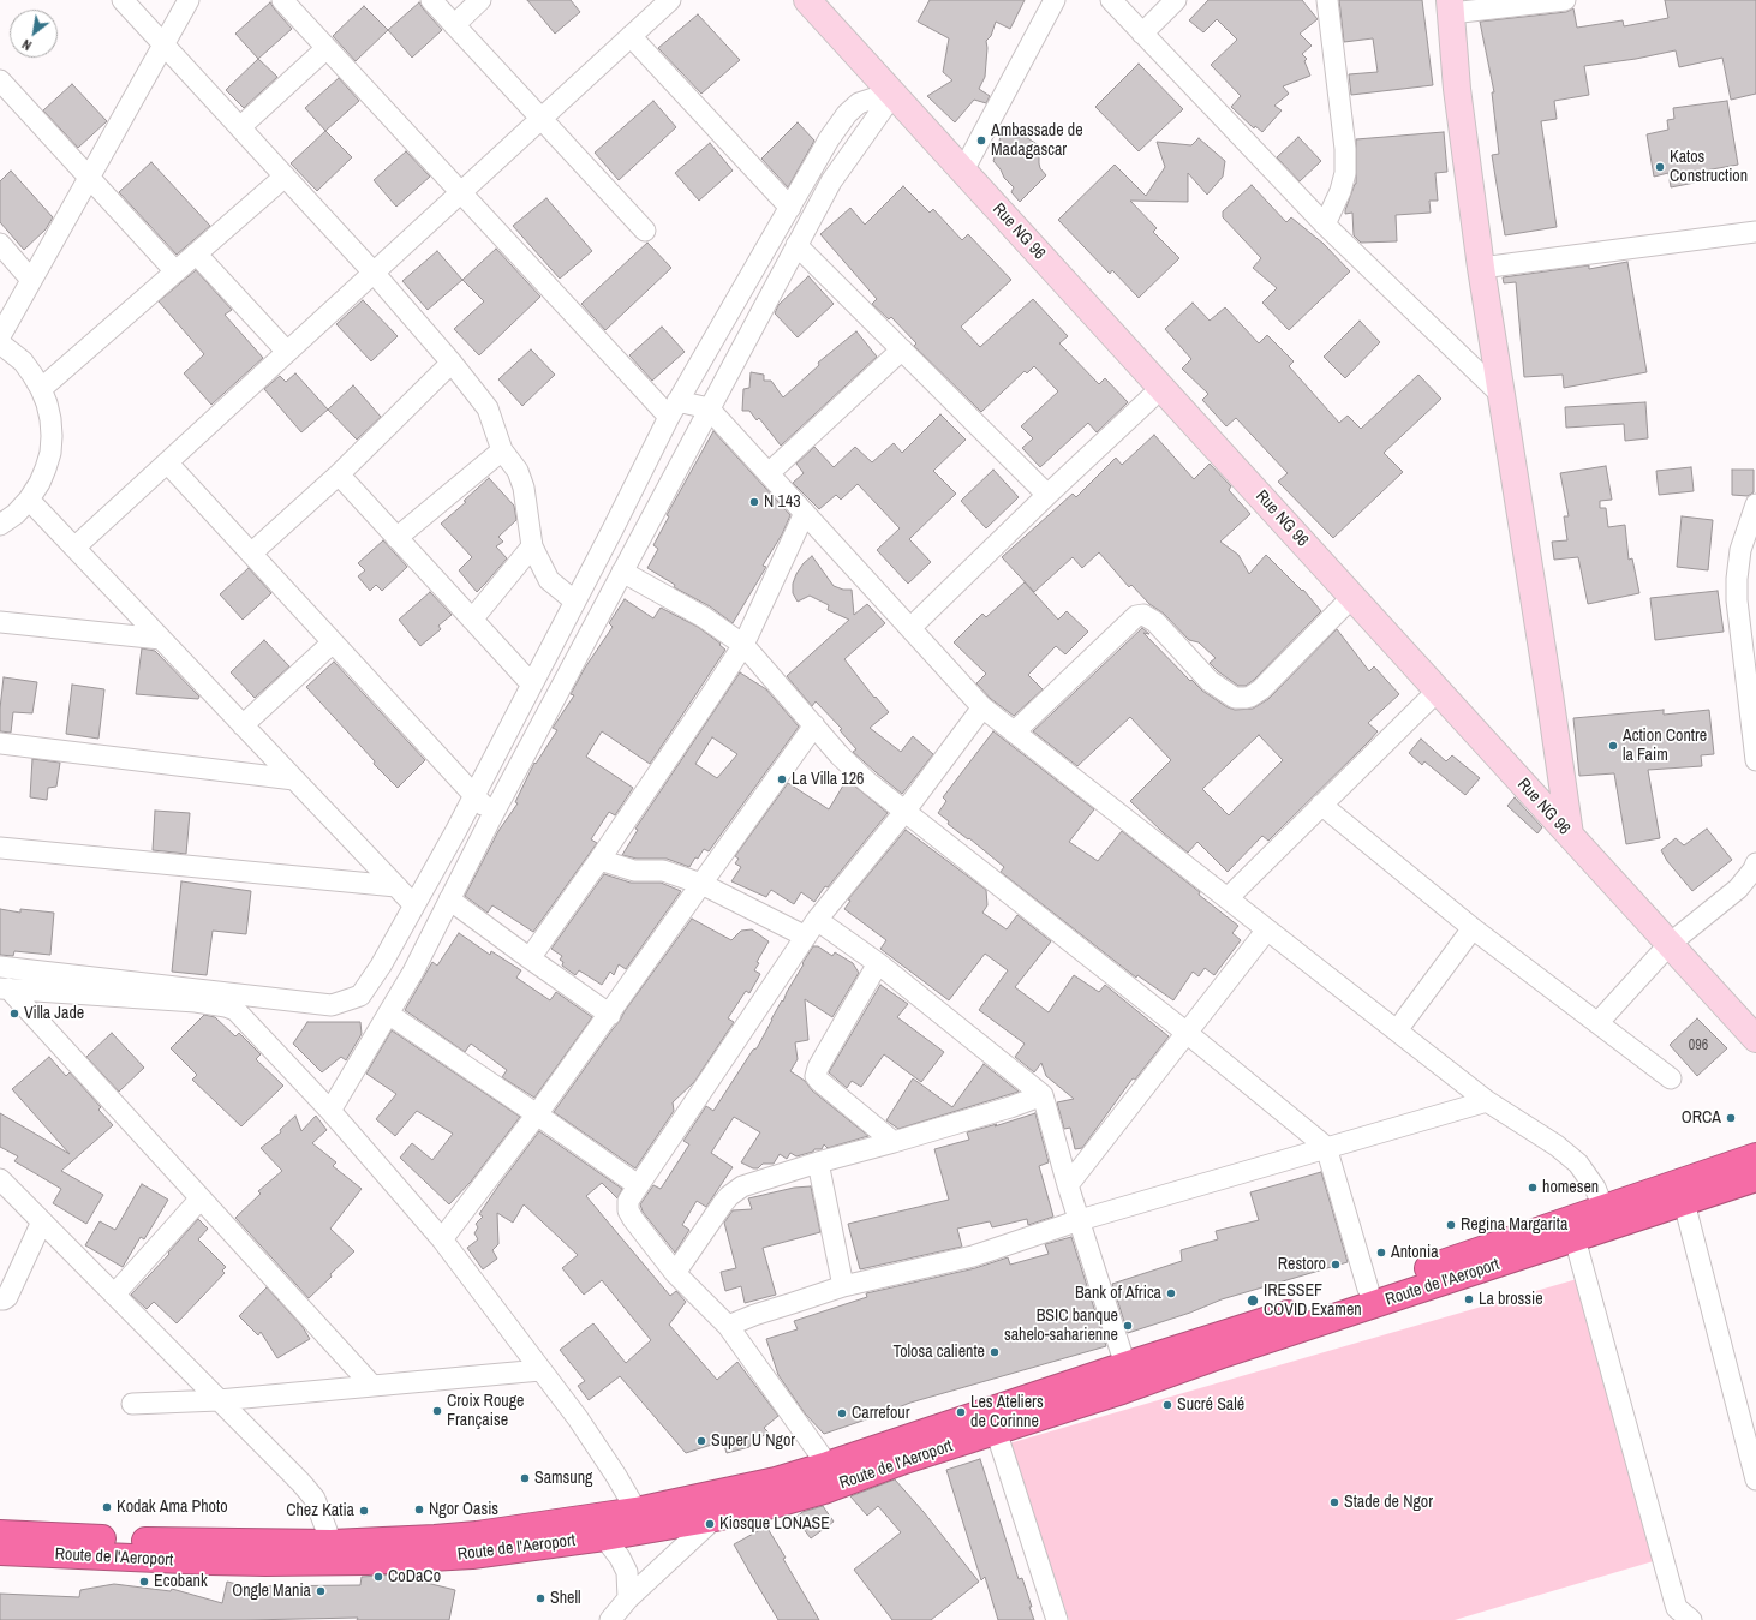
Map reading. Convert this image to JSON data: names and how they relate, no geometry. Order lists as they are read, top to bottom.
{
  "streets": {
    "highway": ["Route de l'Aeroport"],
    "street": ["Rue NG 96"]
  },
  "places": [
    "Ambassade de Madagascar",
    "Katos Construction",
    "N 143",
    "Action Contre la Faim",
    "La Villa 126",
    "Villa Jade",
    "ORCA",
    "homesen",
    "Regina Margarita",
    "Antonia",
    "Restoro",
    "Bank of Africa",
    "La brossie",
    "IRESSEF COVID Examen",
    "BSIC banque sahelo-saharienne",
    "Tolosa caliente",
    "Sucré Salé",
    "Croix Rouge Française",
    "Les Ateliers de Corinne",
    "Carrefour",
    "Super U Ngor",
    "Samsung",
    "Stade de Ngor",
    "Kodak Ama Photo",
    "Ngor Oasis",
    "Chez Katia",
    "Kiosque LONASE",
    "CoDaCo",
    "Ecobank",
    "Ongle Mania",
    "Shell"
  ],
  "house_numbers": ["096"],
  "north": "bottom left"
}
